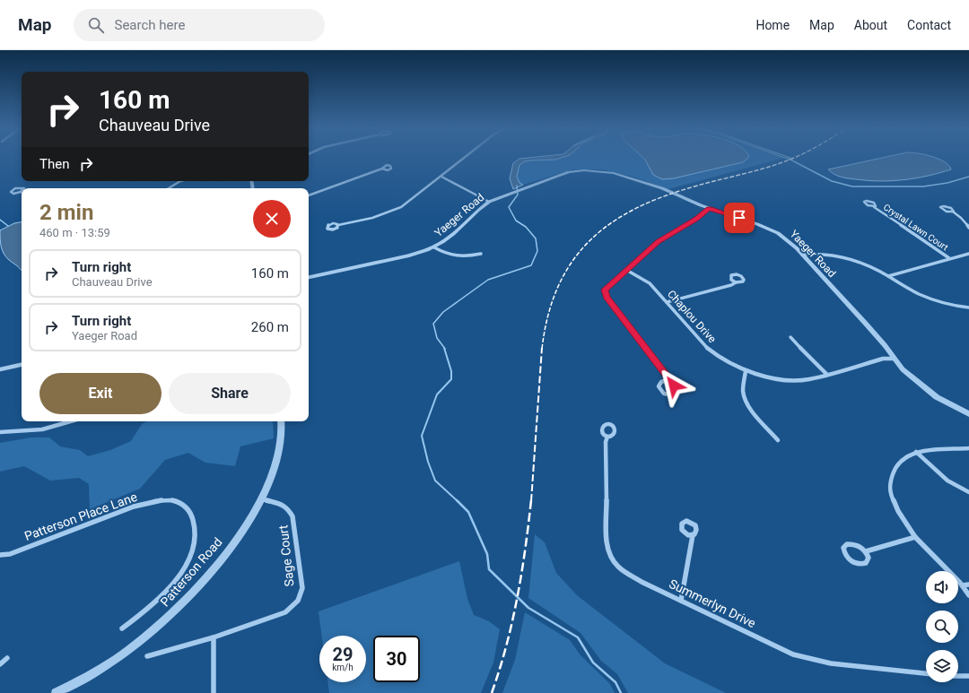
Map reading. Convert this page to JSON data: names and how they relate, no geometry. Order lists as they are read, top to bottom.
{
  "streets": {
    "street": [
      "Yaeger Road",
      "Crystal Lawn Court",
      "Chaplou Drive",
      "Patterson Place Lane",
      "Sage Court",
      "Patterson Road",
      "Summerlyn Drive"
    ]
  },
  "crossings": [
    ["Yaeger Road", "Chaplou Drive"],
    ["Sage Court", "Patterson Road"]
  ],
  "page": {
    "header": "Map",
    "search": "Search here",
    "nav": [
      "Home",
      "Map",
      "About",
      "Contact"
    ],
    "turn": ["160 m", "Chauveau Drive"],
    "then": "Then",
    "heading": ["2 min", "460 m · 13:59"],
    "list": [
      {
        "name": "Turn right",
        "note": "Chauveau Drive",
        "value": "160 m"
      },
      {
        "name": "Turn right",
        "note": "Yaeger Road",
        "value": "260 m"
      }
    ],
    "buttons": ["Exit", "Share"],
    "speed": "29 km/h",
    "limit": "30"
  }
}
